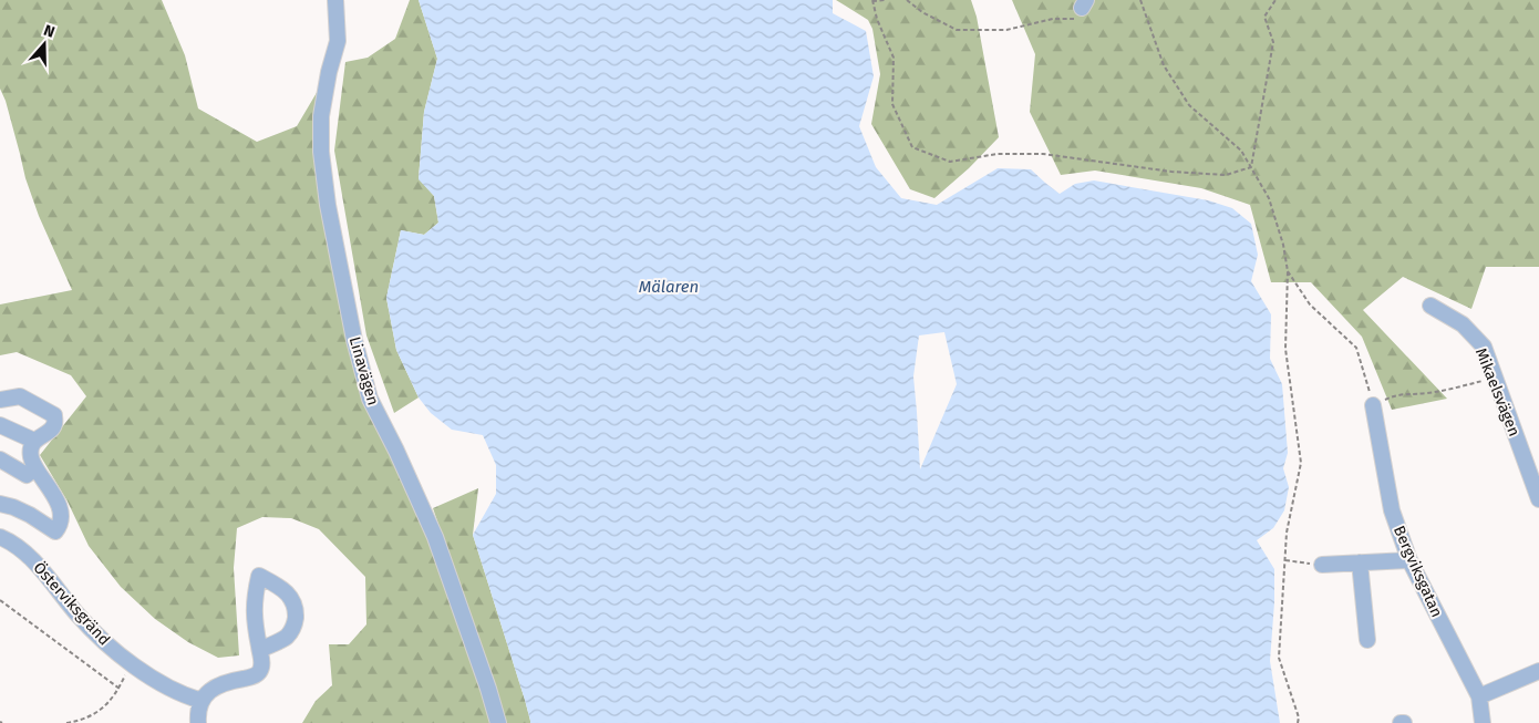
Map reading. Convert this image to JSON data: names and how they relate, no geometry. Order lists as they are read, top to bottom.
{
  "streets": {
    "street": [
      "Linavägen",
      "Mikaelsvägen",
      "Bergviksgatan",
      "Österviksgränd"
    ]
  },
  "water": ["Mälaren"],
  "north": "top"
}
